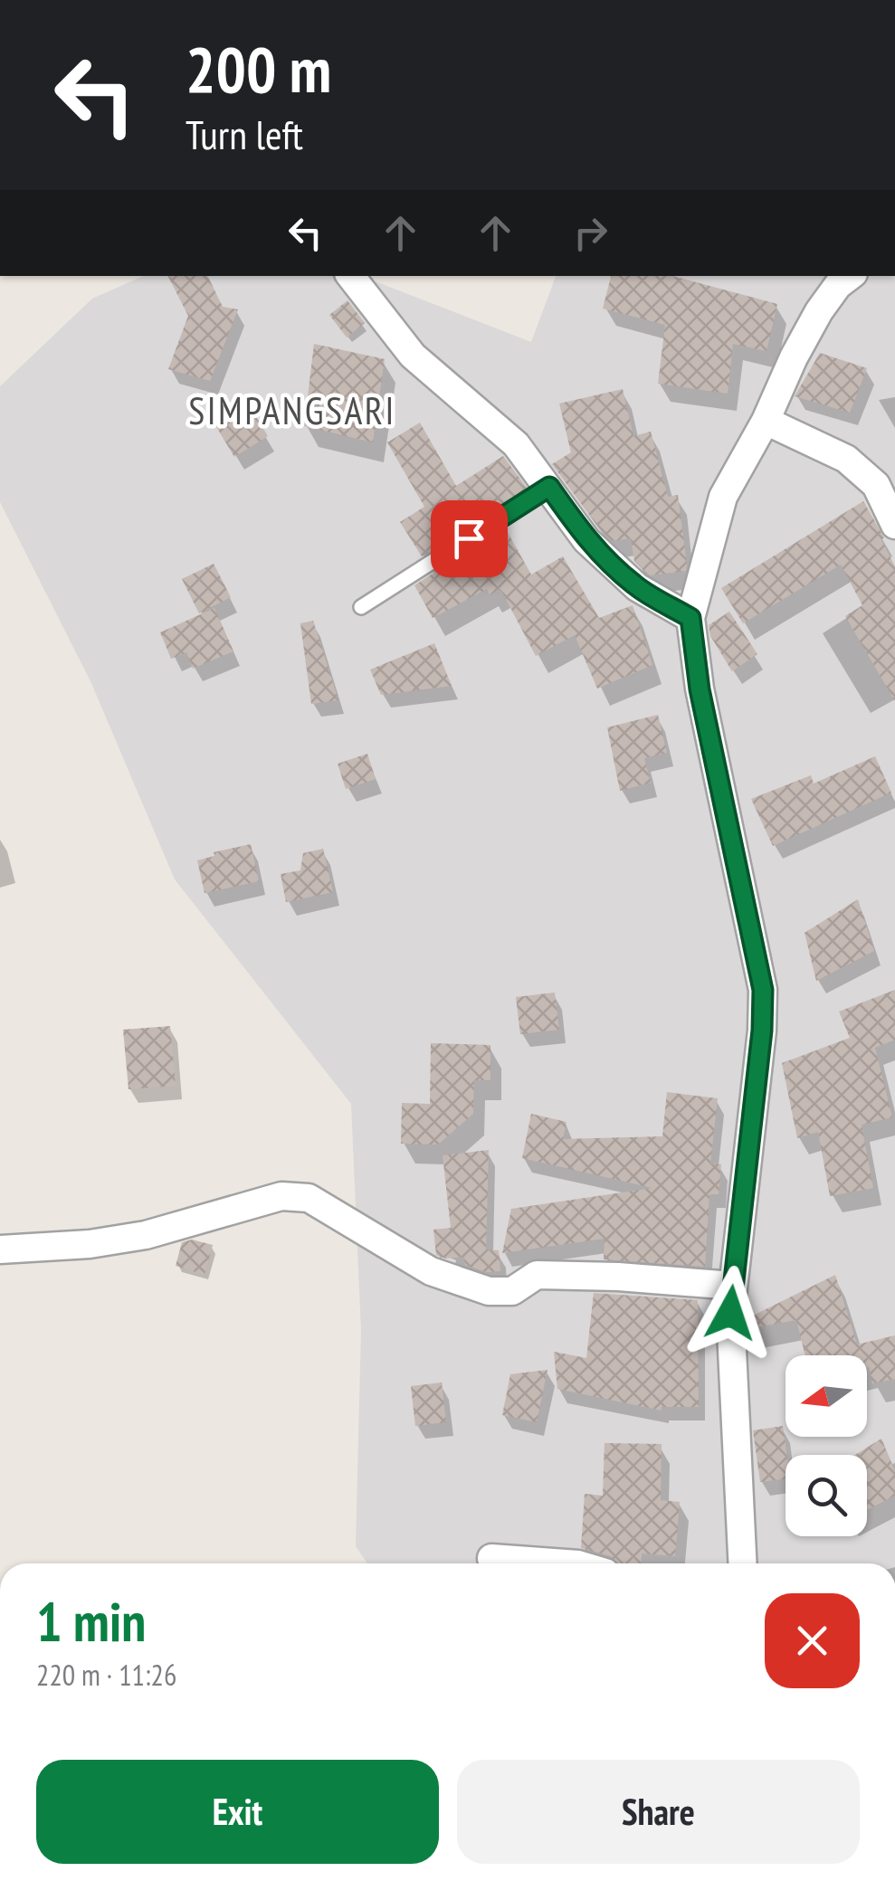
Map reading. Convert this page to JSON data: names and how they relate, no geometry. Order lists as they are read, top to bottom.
{
  "districts": ["SIMPANGSARI"],
  "north": "left",
  "page": {
    "turn": ["200 m", "Turn left"],
    "heading": ["1 min", "220 m · 11:26"],
    "buttons": ["Exit", "Share"]
  }
}
